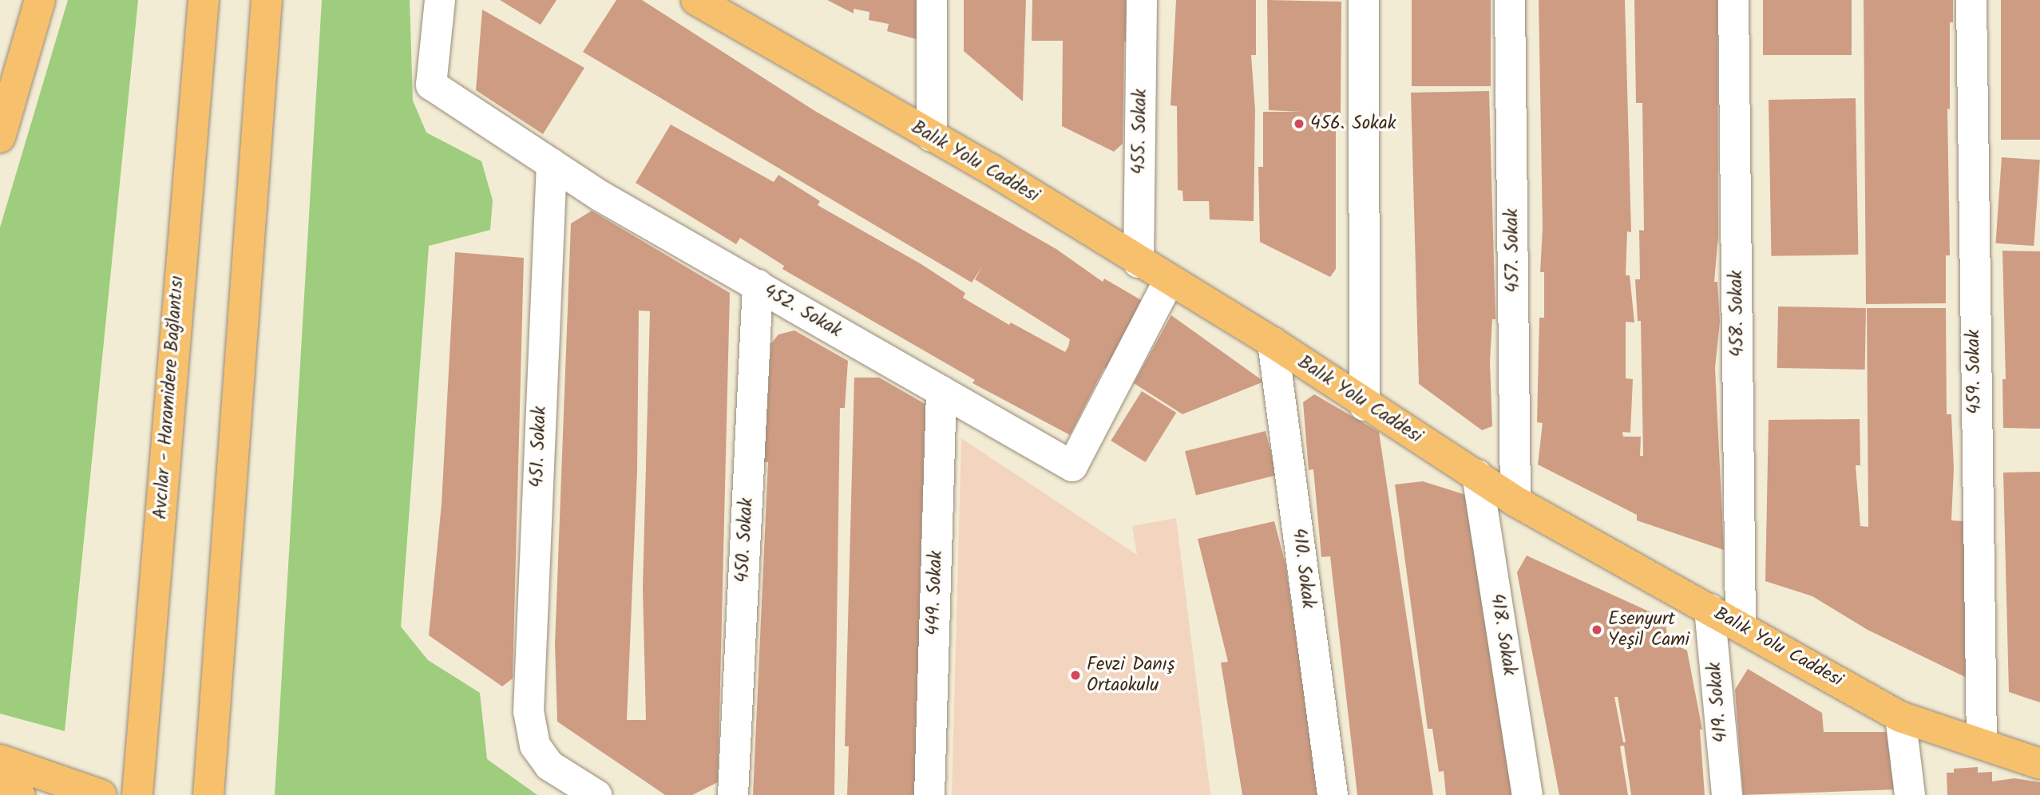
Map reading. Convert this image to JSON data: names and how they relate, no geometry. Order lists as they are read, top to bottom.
{
  "streets": {
    "main road": ["Balık Yolu Caddesi", "Avcılar - Haramidere Bağlantısı"],
    "street": [
      "455. Sokak",
      "457. Sokak",
      "452. Sokak",
      "458. Sokak",
      "459. Sokak",
      "451. Sokak",
      "450. Sokak",
      "410. Sokak",
      "449. Sokak",
      "418. Sokak",
      "419. Sokak"
    ]
  },
  "crossings": [
    ["455. Sokak", "Balık Yolu Caddesi"],
    ["Balık Yolu Caddesi", "457. Sokak"],
    ["Balık Yolu Caddesi", "452. Sokak"],
    ["Balık Yolu Caddesi", "458. Sokak"],
    ["Balık Yolu Caddesi", "459. Sokak"],
    ["Balık Yolu Caddesi", "410. Sokak"],
    ["Balık Yolu Caddesi", "418. Sokak"],
    ["Balık Yolu Caddesi", "419. Sokak"],
    ["452. Sokak", "451. Sokak"],
    ["452. Sokak", "450. Sokak"],
    ["452. Sokak", "449. Sokak"]
  ],
  "places": ["456. Sokak", "Esenyurt Yeşil Cami", "Fevzi Danış Ortaokulu"]
}
